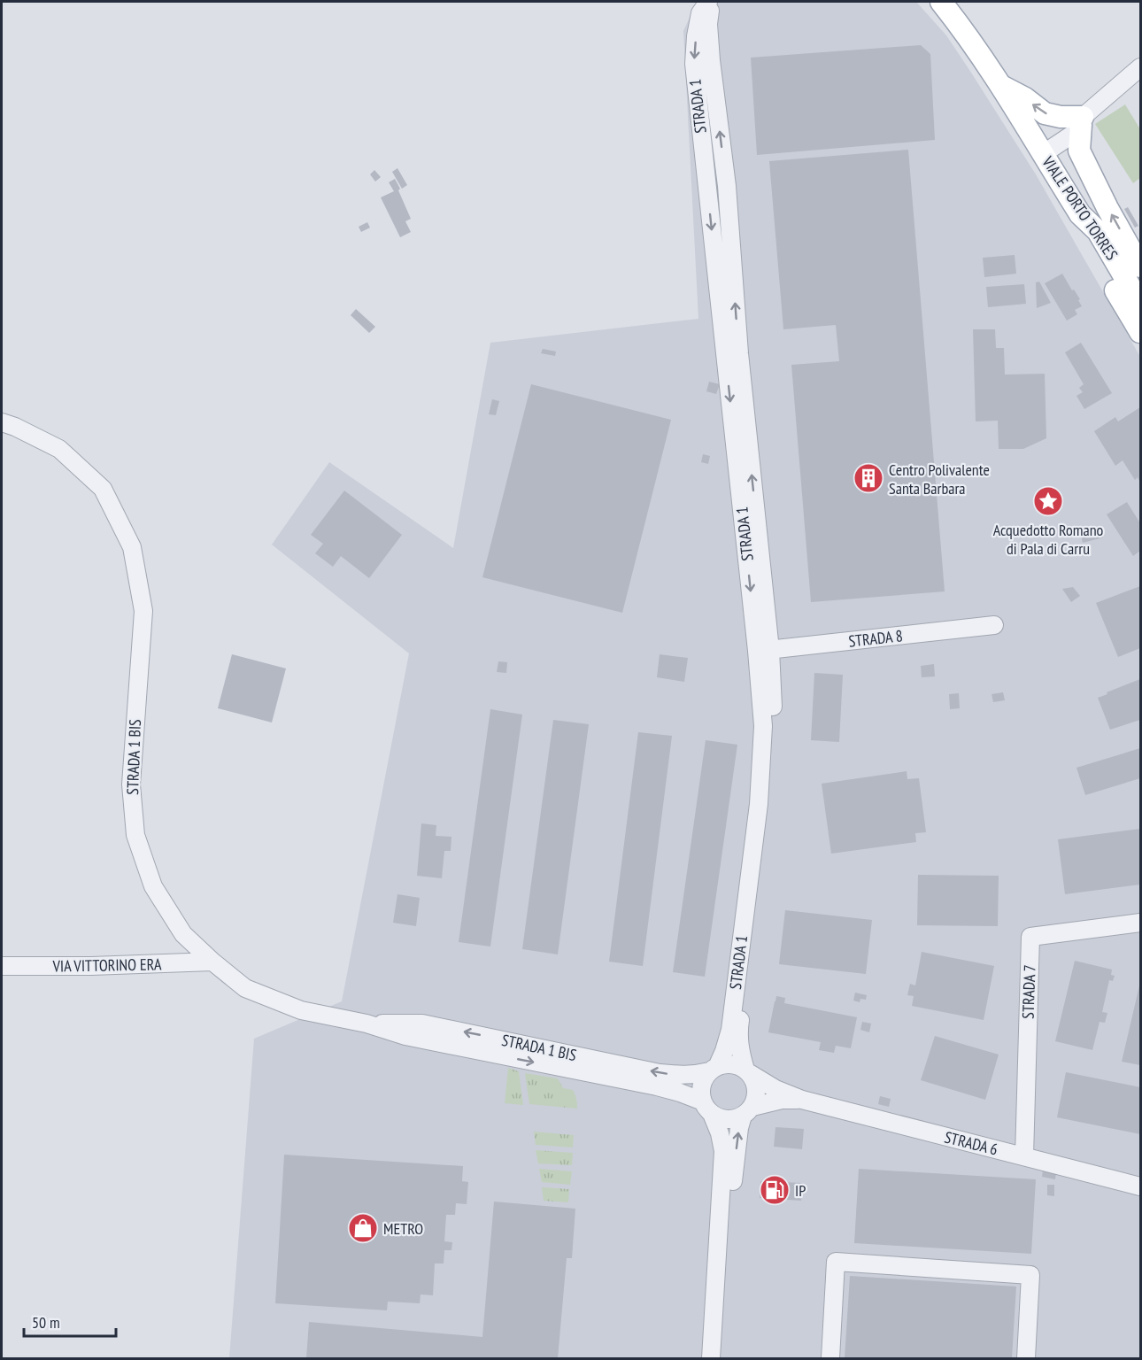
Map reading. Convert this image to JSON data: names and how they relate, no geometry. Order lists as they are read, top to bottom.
{
  "streets": {
    "main road": ["VIALE PORTO TORRES"],
    "street": [
      "STRADA 1",
      "STRADA 8",
      "STRADA 1 BIS",
      "VIA VITTORINO ERA",
      "STRADA 7",
      "STRADA 6"
    ]
  },
  "crossings": [
    ["STRADA 1", "STRADA 8"],
    ["STRADA 1", "STRADA 1 BIS"],
    ["STRADA 1", "STRADA 6"],
    ["STRADA 1 BIS", "VIA VITTORINO ERA"],
    ["STRADA 1 BIS", "STRADA 6"],
    ["STRADA 7", "STRADA 6"]
  ],
  "places": {
    "building": ["Centro Polivalente Santa Barbara"],
    "place": ["Acquedotto Romano di Pala di Carru"],
    "fuel station": ["IP"],
    "shop": ["METRO"]
  },
  "scale_bar": "50 m"
}
